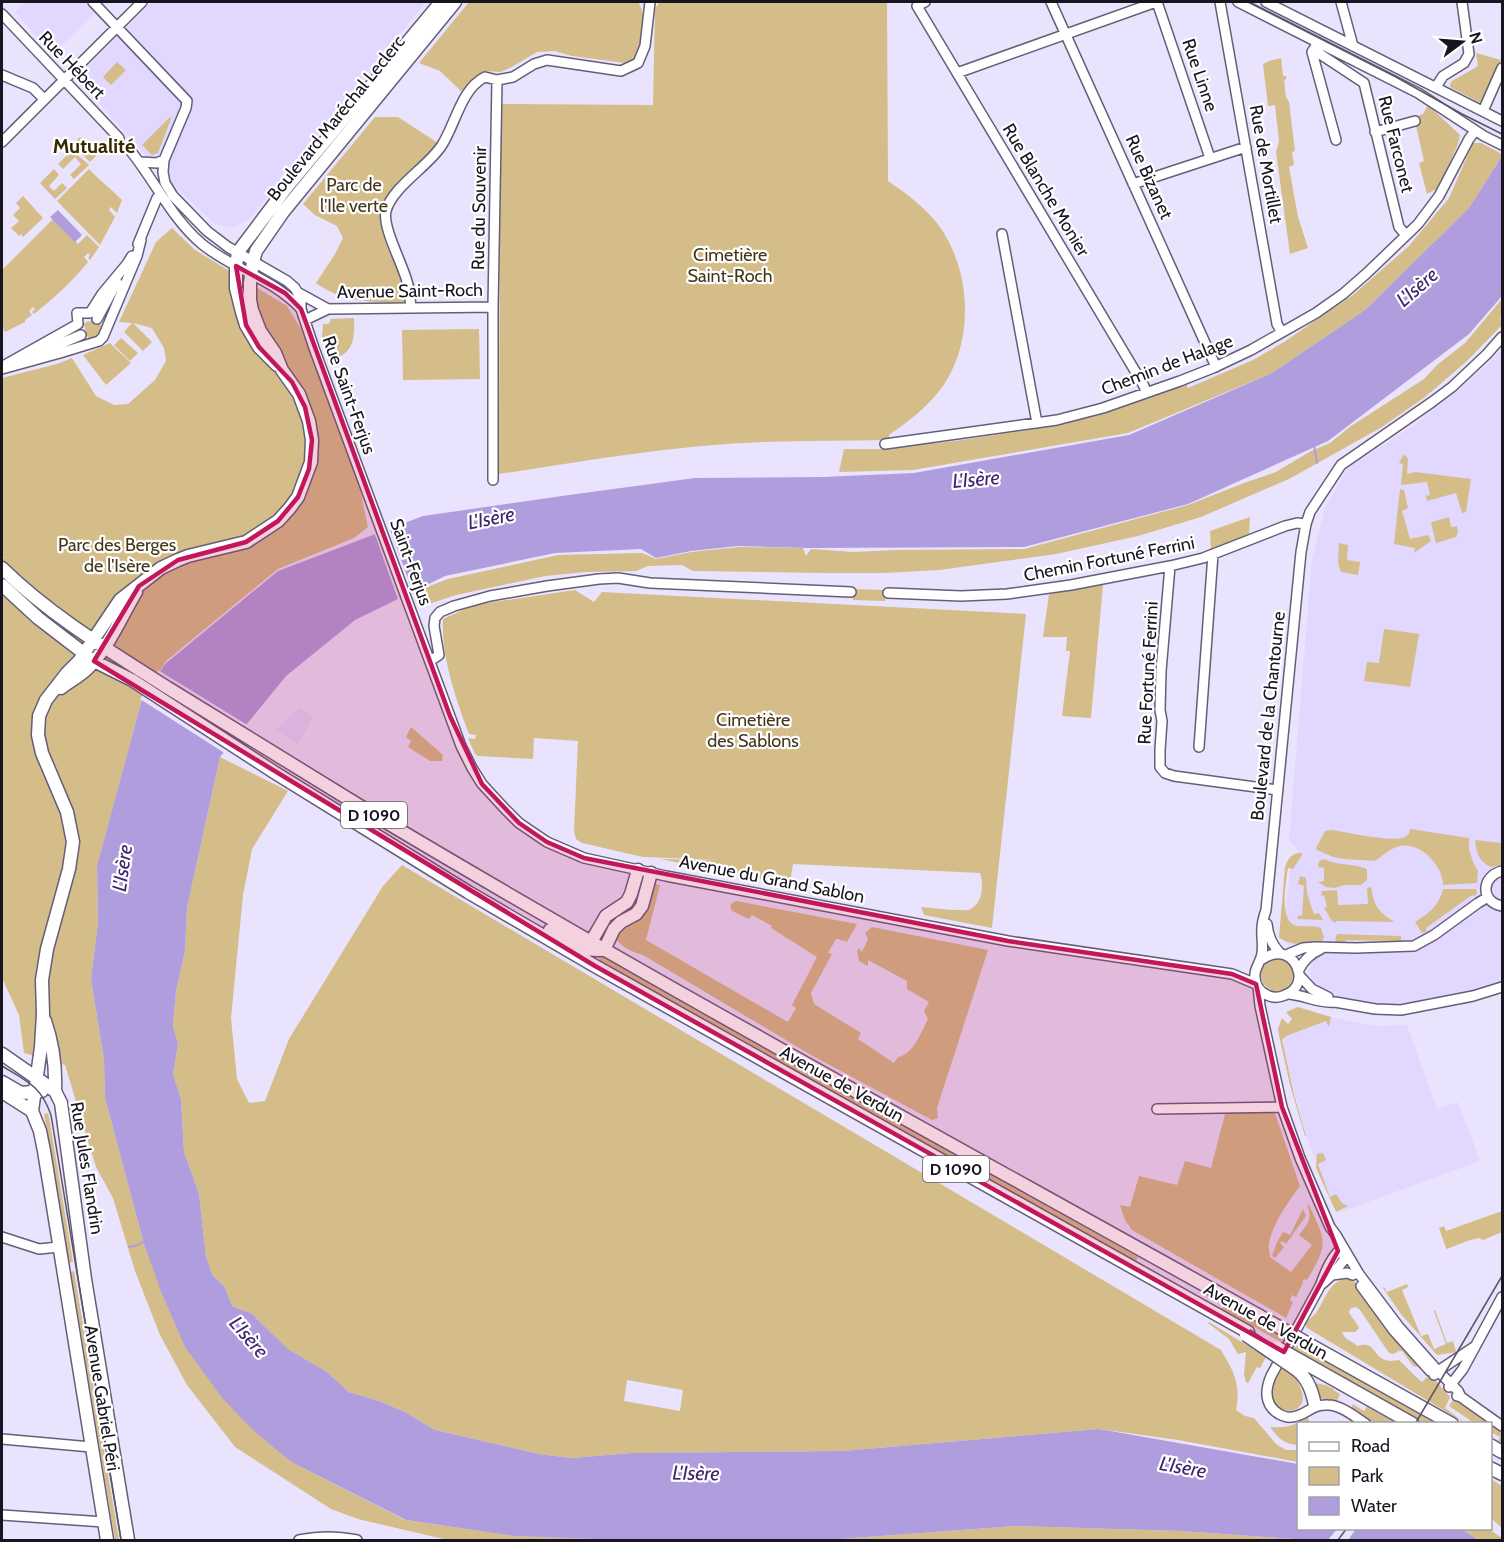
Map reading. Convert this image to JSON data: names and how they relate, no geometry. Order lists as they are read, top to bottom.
{
  "streets": {
    "main road": [
      "Boulevard Maréchal Leclerc",
      "D 1090",
      "Avenue de Verdun",
      "Rue Jules Flandrin",
      "Avenue Gabriel Péri"
    ],
    "street": [
      "Rue Hébert",
      "Rue Linne",
      "Rue Farconet",
      "Rue de Mortillet",
      "Rue Bizanet",
      "Rue Blanche Monier",
      "Rue du Souvenir",
      "Avenue Saint-Roch",
      "Chemin de Halage",
      "Rue Saint-Ferjus",
      "Chemin Fortuné Ferrini",
      "Saint-Ferjus",
      "Rue Fortuné Ferrini",
      "Boulevard de la Chantourne",
      "Avenue du Grand Sablon"
    ]
  },
  "crossings": [
    ["Boulevard Maréchal Leclerc", "Avenue Saint-Roch"],
    ["Rue Farconet", "Chemin de Halage"],
    ["Rue de Mortillet", "Chemin de Halage"],
    ["Rue Bizanet", "Chemin de Halage"],
    ["Rue Blanche Monier", "Chemin de Halage"],
    ["Rue du Souvenir", "Avenue Saint-Roch"],
    ["Avenue Saint-Roch", "Rue Saint-Ferjus"],
    ["Rue Saint-Ferjus", "Saint-Ferjus"],
    ["Chemin Fortuné Ferrini", "Rue Fortuné Ferrini"],
    ["Chemin Fortuné Ferrini", "Boulevard de la Chantourne"],
    ["Saint-Ferjus", "Avenue du Grand Sablon"],
    ["Rue Fortuné Ferrini", "Boulevard de la Chantourne"],
    ["Boulevard de la Chantourne", "Avenue du Grand Sablon"],
    ["D 1090", "Avenue de Verdun"],
    ["Rue Jules Flandrin", "Avenue Gabriel Péri"]
  ],
  "districts": ["Mutualité"],
  "water": ["L'Isère"],
  "parks": [
    "Parc de l'Ile verte",
    "Cimetière Saint-Roch",
    "Parc des Berges de l'Isère",
    "Cimetière des Sablons"
  ],
  "legend": ["Road", "Park", "Water"],
  "north": "right"
}
